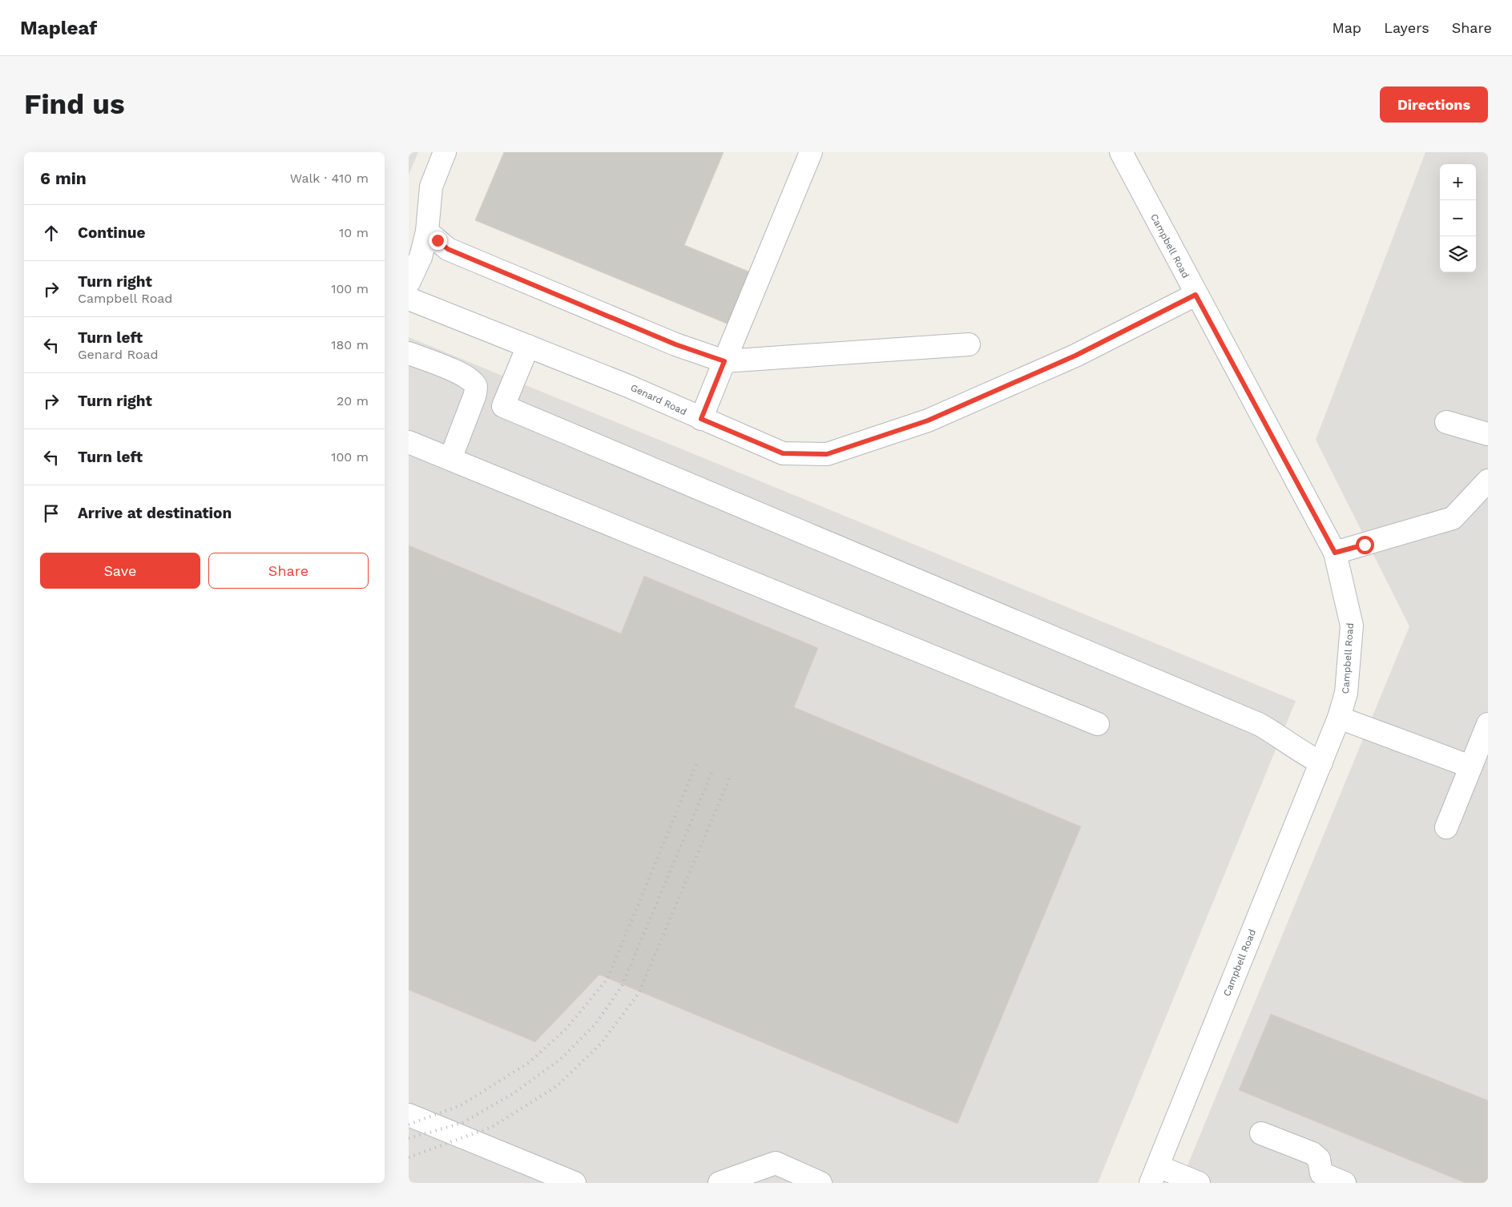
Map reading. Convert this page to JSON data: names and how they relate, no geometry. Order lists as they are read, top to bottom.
{
  "streets": {
    "street": ["Campbell Road", "Genard Road"]
  },
  "crossings": [
    ["Campbell Road", "Genard Road"]
  ],
  "page": {
    "header": "Mapleaf",
    "nav": ["Map", "Layers", "Share"],
    "buttons": [
      "Directions",
      ["Save", "Share"]
    ],
    "title": "Find us",
    "heading": ["6 min", "Walk · 410 m"],
    "map_buttons": ["+", "−"],
    "list": [
      ["Continue", "10 m"],
      ["Turn right", "Campbell Road", "100 m"],
      ["Turn left", "Genard Road", "180 m"],
      ["Turn right", "20 m"],
      ["Turn left", "100 m"],
      "Arrive at destination"
    ]
  }
}
